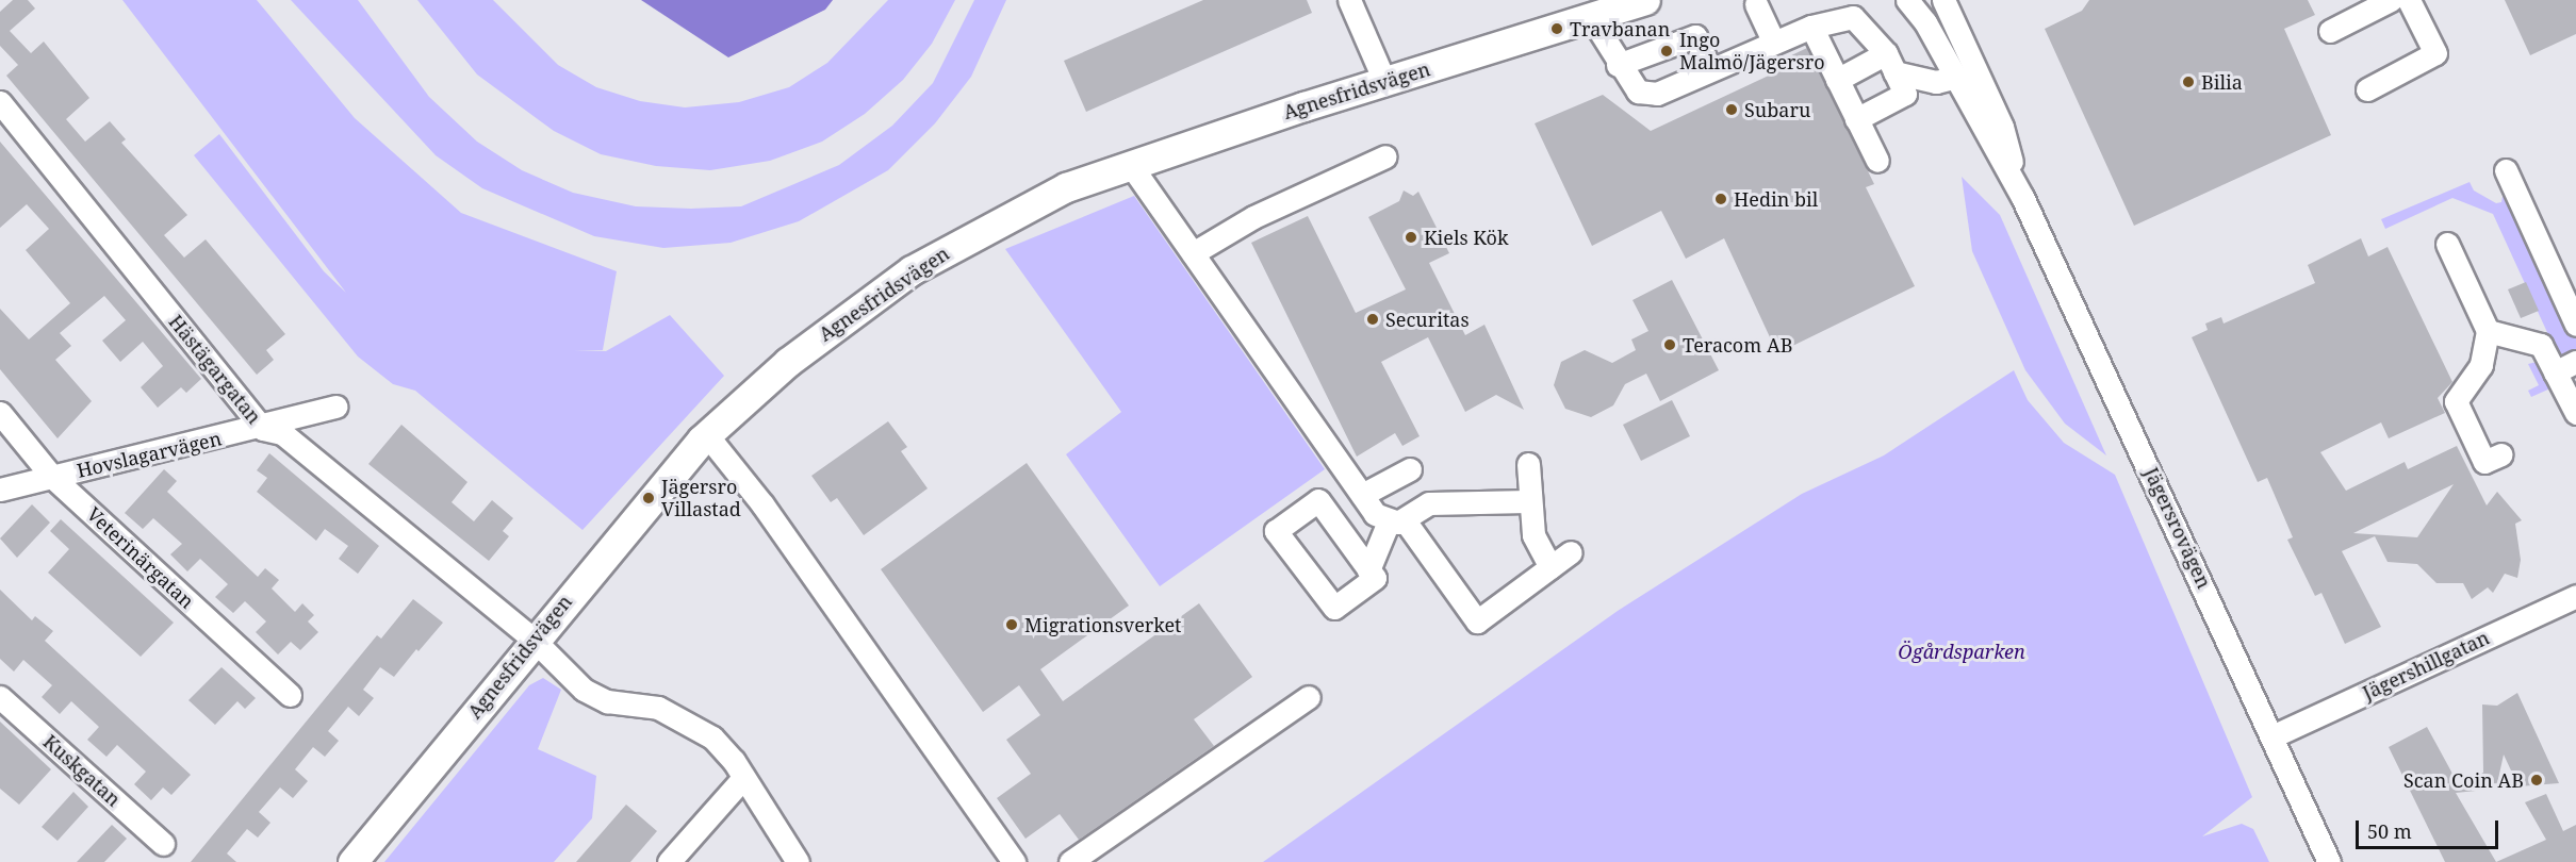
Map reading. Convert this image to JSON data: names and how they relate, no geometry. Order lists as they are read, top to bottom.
{
  "streets": {
    "main road": ["Agnesfridsvägen"],
    "street": [
      "Hästägargatan",
      "Hovslagarvägen",
      "Jägersrovägen",
      "Veterinärgatan",
      "Jägershillgatan",
      "Kuskgatan"
    ]
  },
  "crossings": [
    ["Agnesfridsvägen", "Hästägargatan"],
    ["Hästägargatan", "Hovslagarvägen"],
    ["Hovslagarvägen", "Veterinärgatan"],
    ["Jägersrovägen", "Jägershillgatan"]
  ],
  "parks": ["Ögårdsparken"],
  "places": [
    "Travbanan",
    "Ingo Malmö/Jägersro",
    "Bilia",
    "Subaru",
    "Hedin bil",
    "Kiels Kök",
    "Securitas",
    "Teracom AB",
    "Jägersro Villastad",
    "Migrationsverket",
    "Scan Coin AB"
  ],
  "scale_bar": "50 m"
}
